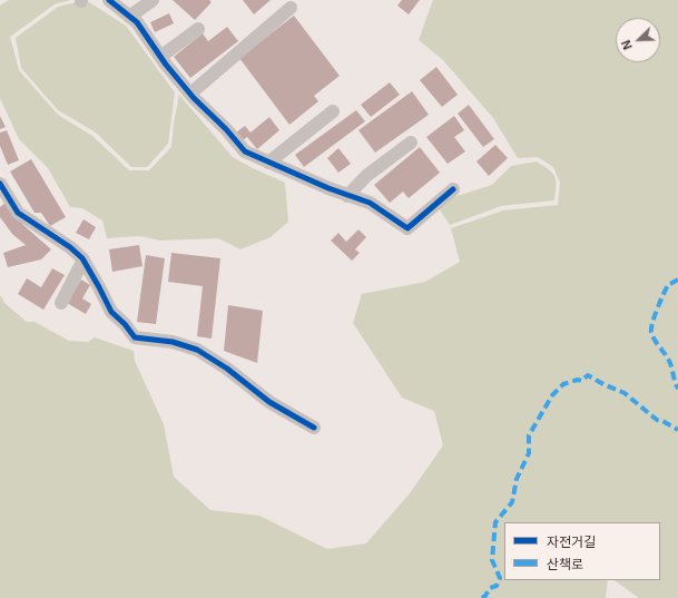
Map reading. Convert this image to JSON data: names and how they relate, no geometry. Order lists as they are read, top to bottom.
{
  "legend": ["자전거길", "산책로"],
  "north": "bottom left"
}
